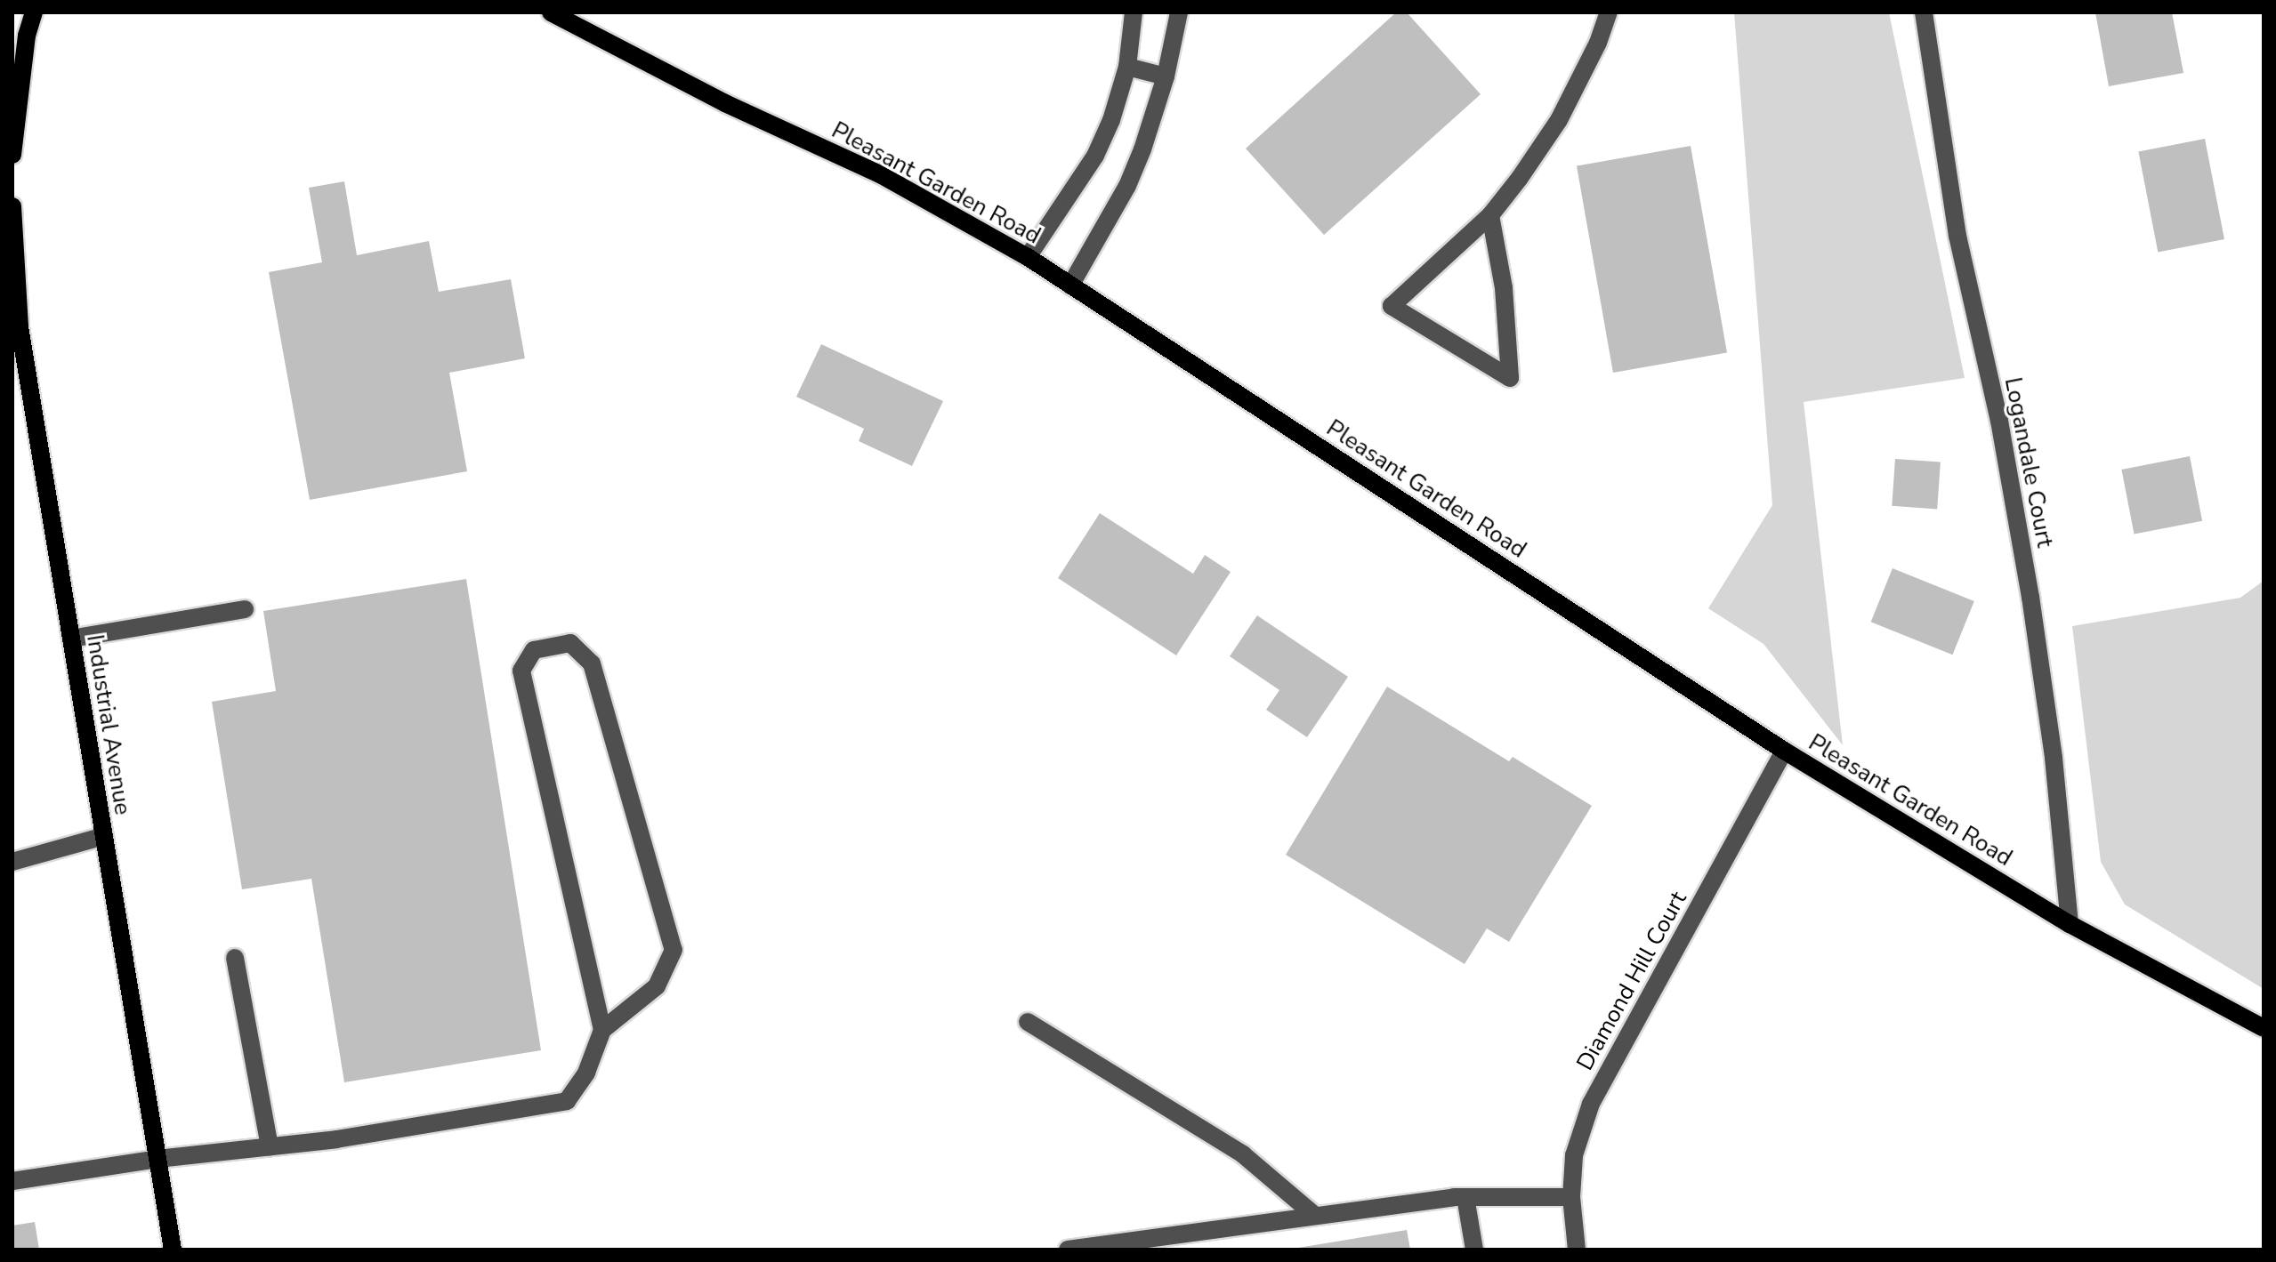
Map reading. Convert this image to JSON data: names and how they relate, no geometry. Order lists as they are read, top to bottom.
{
  "streets": {
    "main road": ["Pleasant Garden Road", "Industrial Avenue"],
    "street": ["Logandale Court", "Diamond Hill Court"]
  },
  "crossings": [
    ["Pleasant Garden Road", "Logandale Court"],
    ["Pleasant Garden Road", "Diamond Hill Court"]
  ]
}
